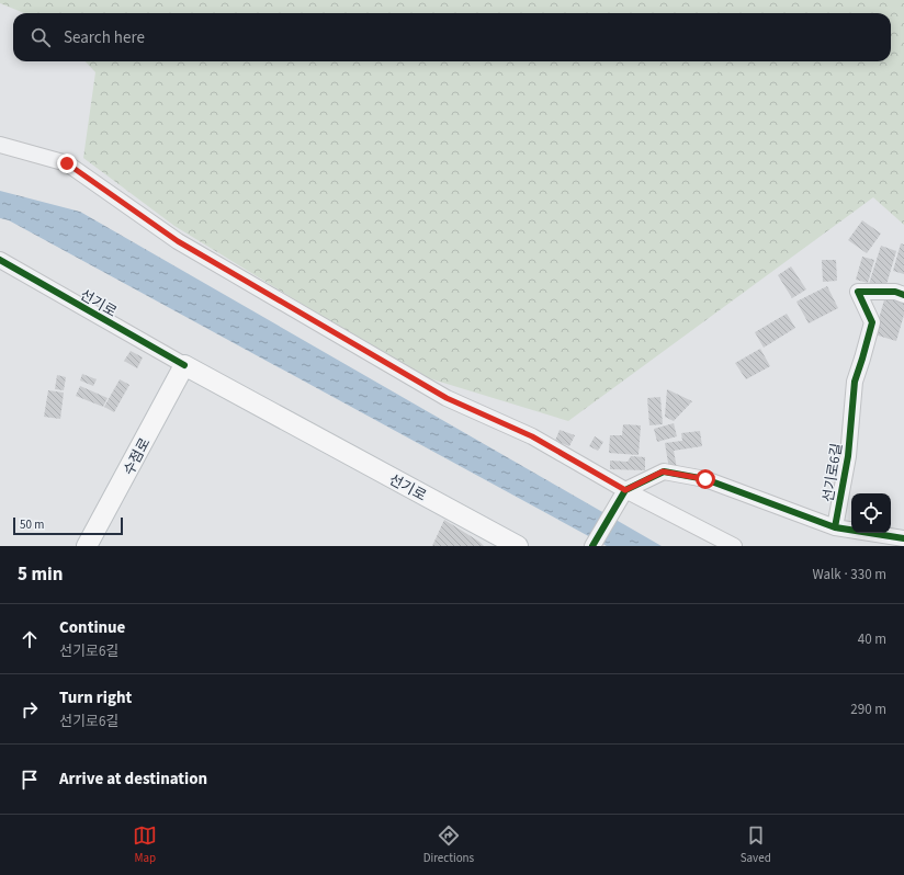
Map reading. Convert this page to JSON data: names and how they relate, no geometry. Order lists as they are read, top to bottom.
{
  "streets": {
    "main road": ["선기로", "수점로"],
    "street": ["선기로6길"]
  },
  "crossings": [
    ["선기로", "수점로"]
  ],
  "scale_bar": "50 m",
  "page": {
    "search": "Search here",
    "scale": "50 m",
    "heading": ["5 min", "Walk · 330 m"],
    "list": [
      ["Continue", "선기로6길", "40 m"],
      ["Turn right", "선기로6길", "290 m"],
      "Arrive at destination"
    ],
    "nav": ["Map", "Directions", "Saved"]
  }
}
